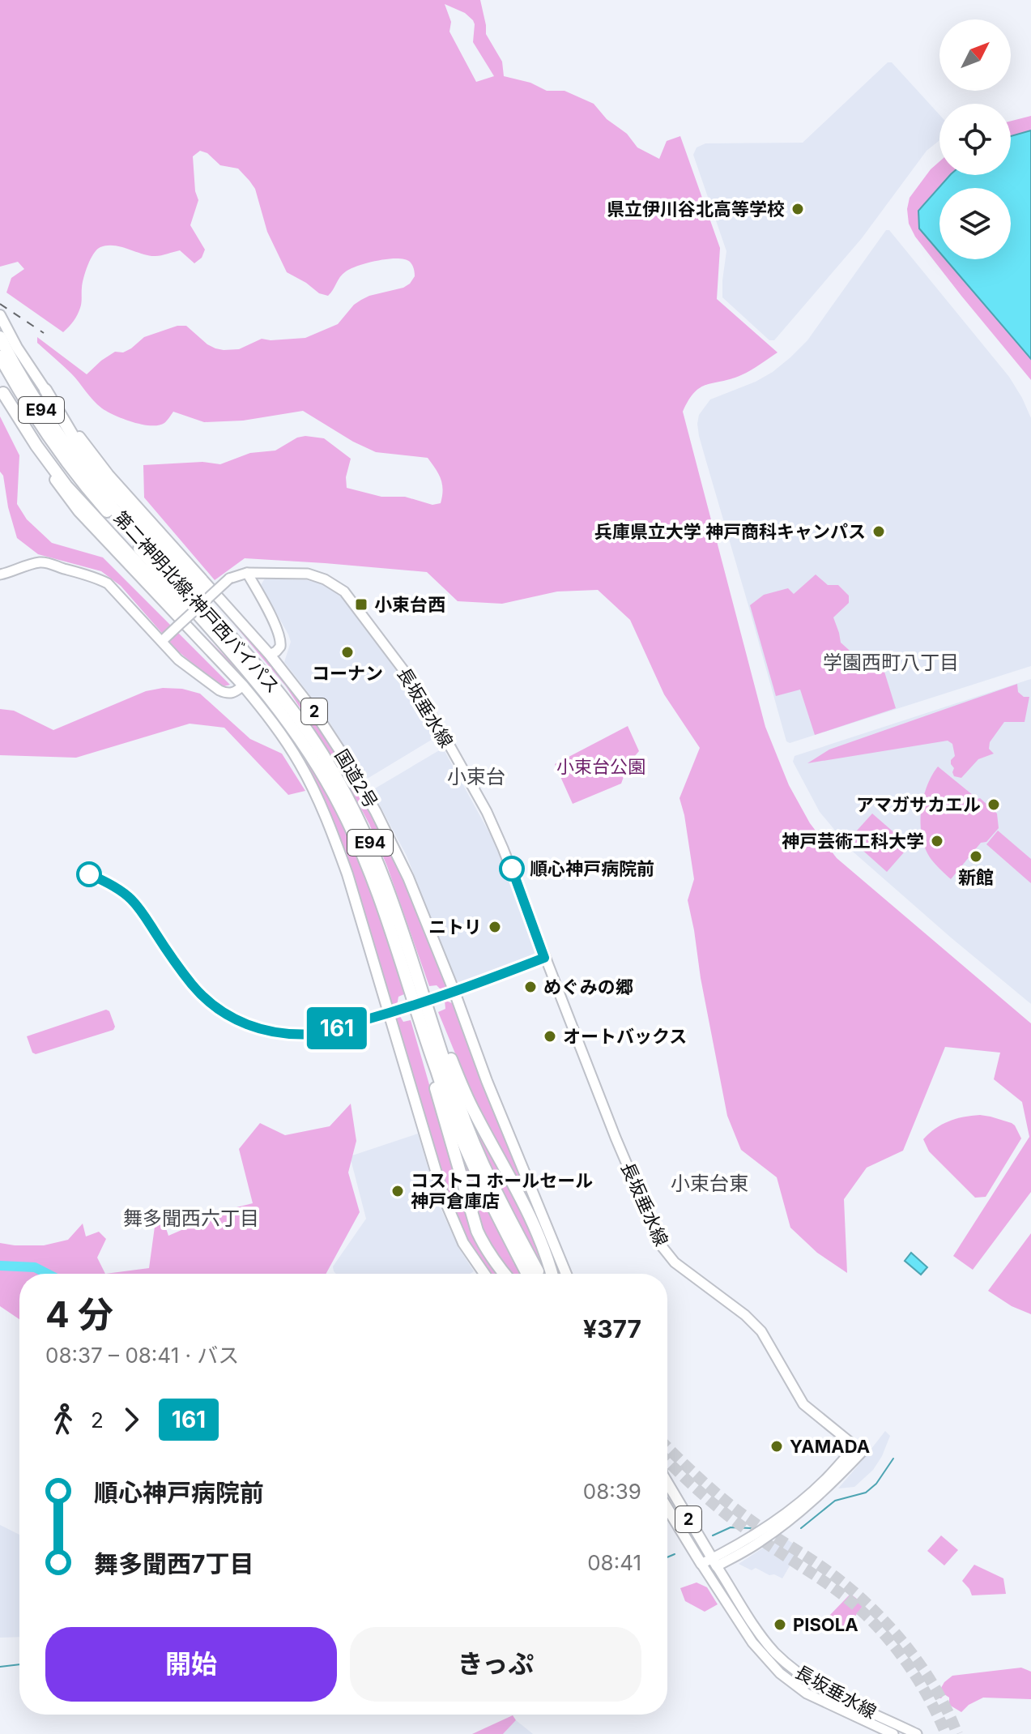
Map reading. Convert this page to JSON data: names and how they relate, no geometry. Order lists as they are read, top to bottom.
{
  "streets": {
    "highway": [
      "E94",
      "第二神明北線;神戸西バイパス",
      "2",
      "国道2号"
    ],
    "main road": ["長坂垂水線"]
  },
  "crossings": [
    ["長坂垂水線", "2"]
  ],
  "districts": [
    "学園西町八丁目",
    "小束台",
    "小束台東",
    "舞多聞西六丁目"
  ],
  "parks": ["小束台公園"],
  "places": {
    "other": [
      "県立伊川谷北高等学校",
      "兵庫県立大学 神戸商科キャンパス",
      "コーナン",
      "アマガサカエル",
      "神戸芸術工科大学",
      "新館",
      "順心神戸病院前",
      "ニトリ",
      "めぐみの郷",
      "オートバックス",
      "コストコ ホールセール 神戸倉庫店",
      "YAMADA",
      "PISOLA"
    ],
    "transit": ["小束台西"]
  },
  "lines": ["bus line 161"],
  "north": "top right",
  "page": {
    "on_map": "161",
    "heading": ["4 分", "08:37 – 08:41 · バス", "¥377"],
    "legs": ["2", "161"],
    "list": [
      {
        "name": "順心神戸病院前",
        "value": "08:39"
      },
      {
        "name": "舞多聞西7丁目",
        "value": "08:41"
      }
    ],
    "buttons": ["開始", "きっぷ"]
  }
}
